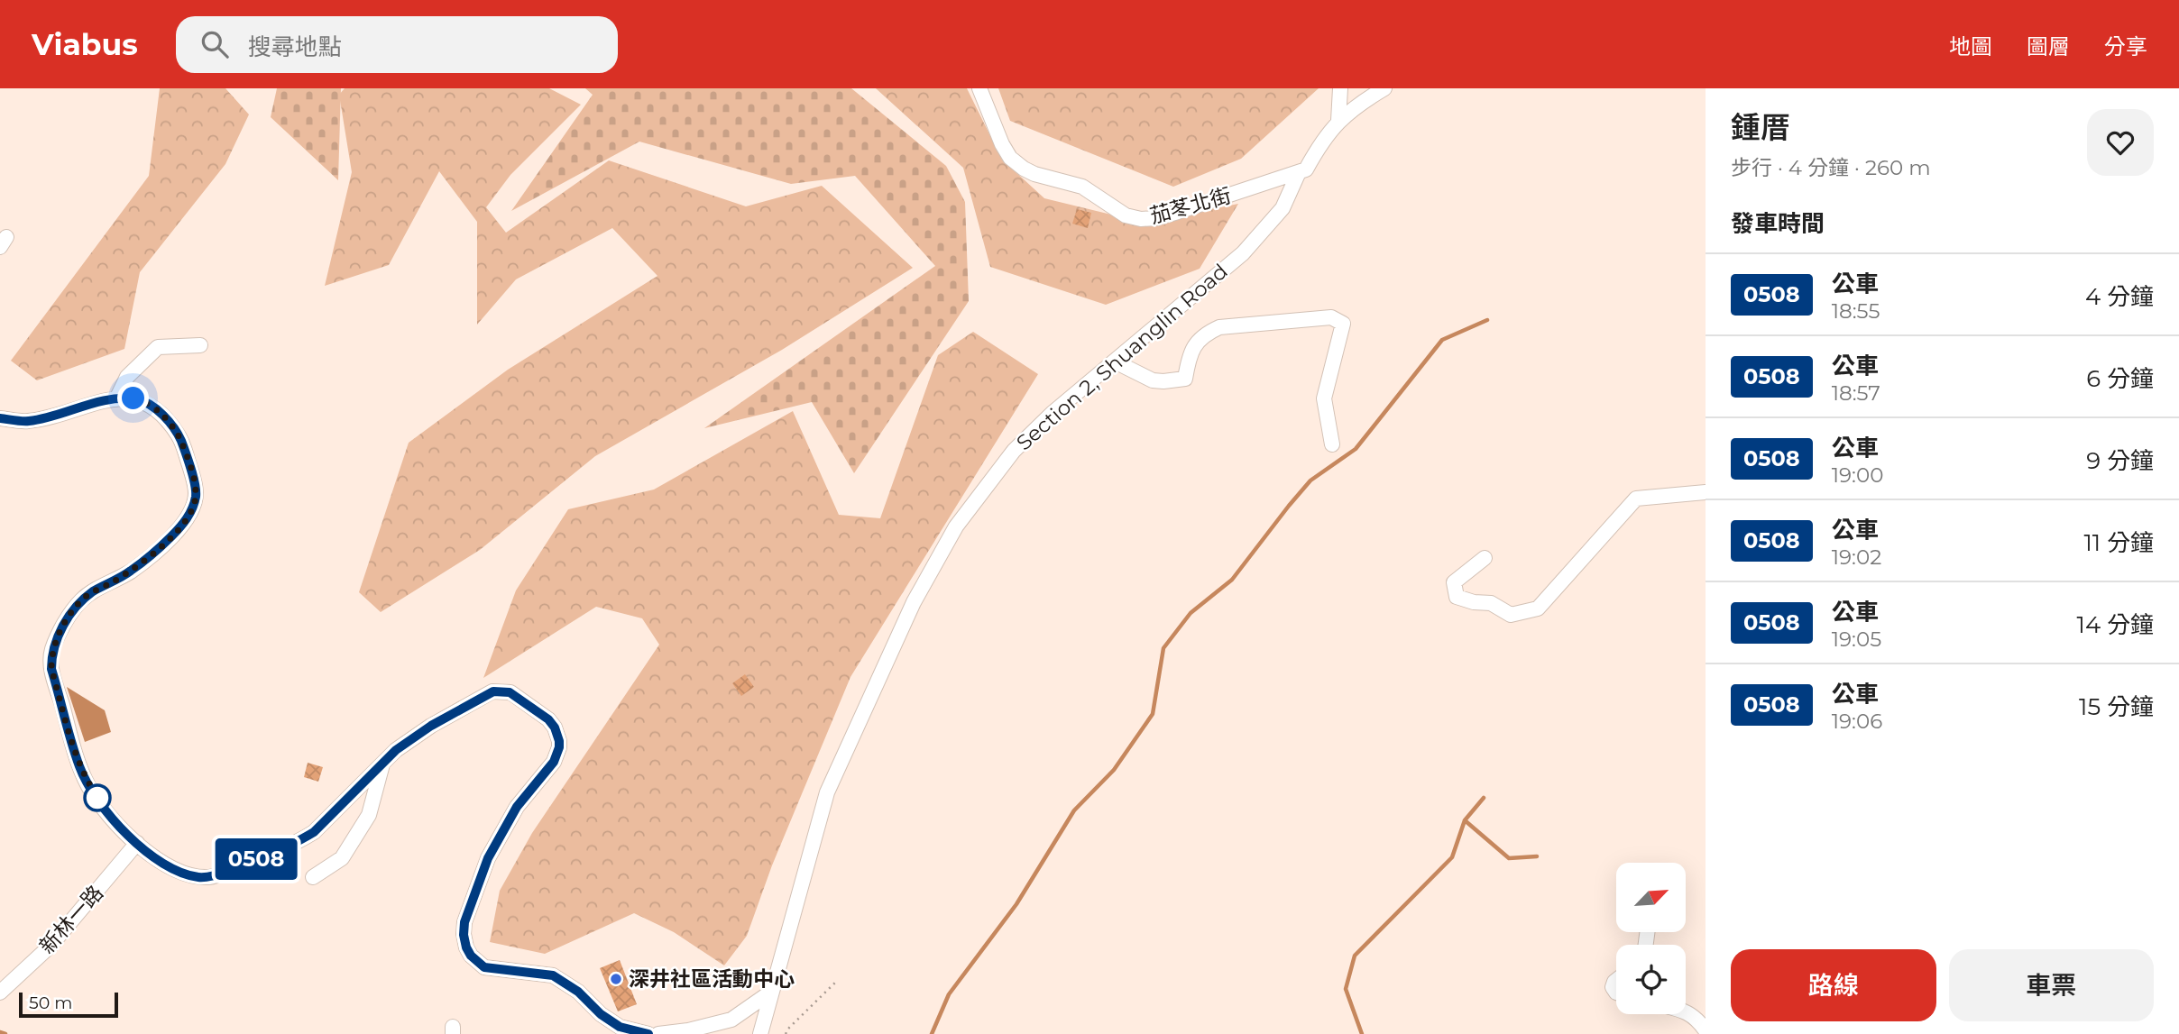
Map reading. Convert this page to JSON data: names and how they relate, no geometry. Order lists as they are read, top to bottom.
{
  "streets": {
    "street": ["茄苳北街", "Section 2, Shuanglin Road", "新林一路"]
  },
  "crossings": [
    ["茄苳北街", "Section 2, Shuanglin Road"]
  ],
  "places": ["深井社區活動中心"],
  "lines": ["bus line 0508"],
  "scale_bar": "50 m",
  "north": "top right",
  "page": {
    "header": "Viabus",
    "search": "搜尋地點",
    "nav": ["地圖", "圖層", "分享"],
    "on_map": "0508",
    "heading": [
      ["鍾厝", "步行 · 4 分鐘 · 260 m"],
      "發車時間"
    ],
    "list": [
      {
        "mark": "0508",
        "name": "公車",
        "note": "18:55",
        "value": "4 分鐘"
      },
      {
        "mark": "0508",
        "name": "公車",
        "note": "18:57",
        "value": "6 分鐘"
      },
      {
        "mark": "0508",
        "name": "公車",
        "note": "19:00",
        "value": "9 分鐘"
      },
      {
        "mark": "0508",
        "name": "公車",
        "note": "19:02",
        "value": "11 分鐘"
      },
      {
        "mark": "0508",
        "name": "公車",
        "note": "19:05",
        "value": "14 分鐘"
      },
      {
        "mark": "0508",
        "name": "公車",
        "note": "19:06",
        "value": "15 分鐘"
      }
    ],
    "buttons": ["路線", "車票"],
    "scale": "50 m"
  }
}
